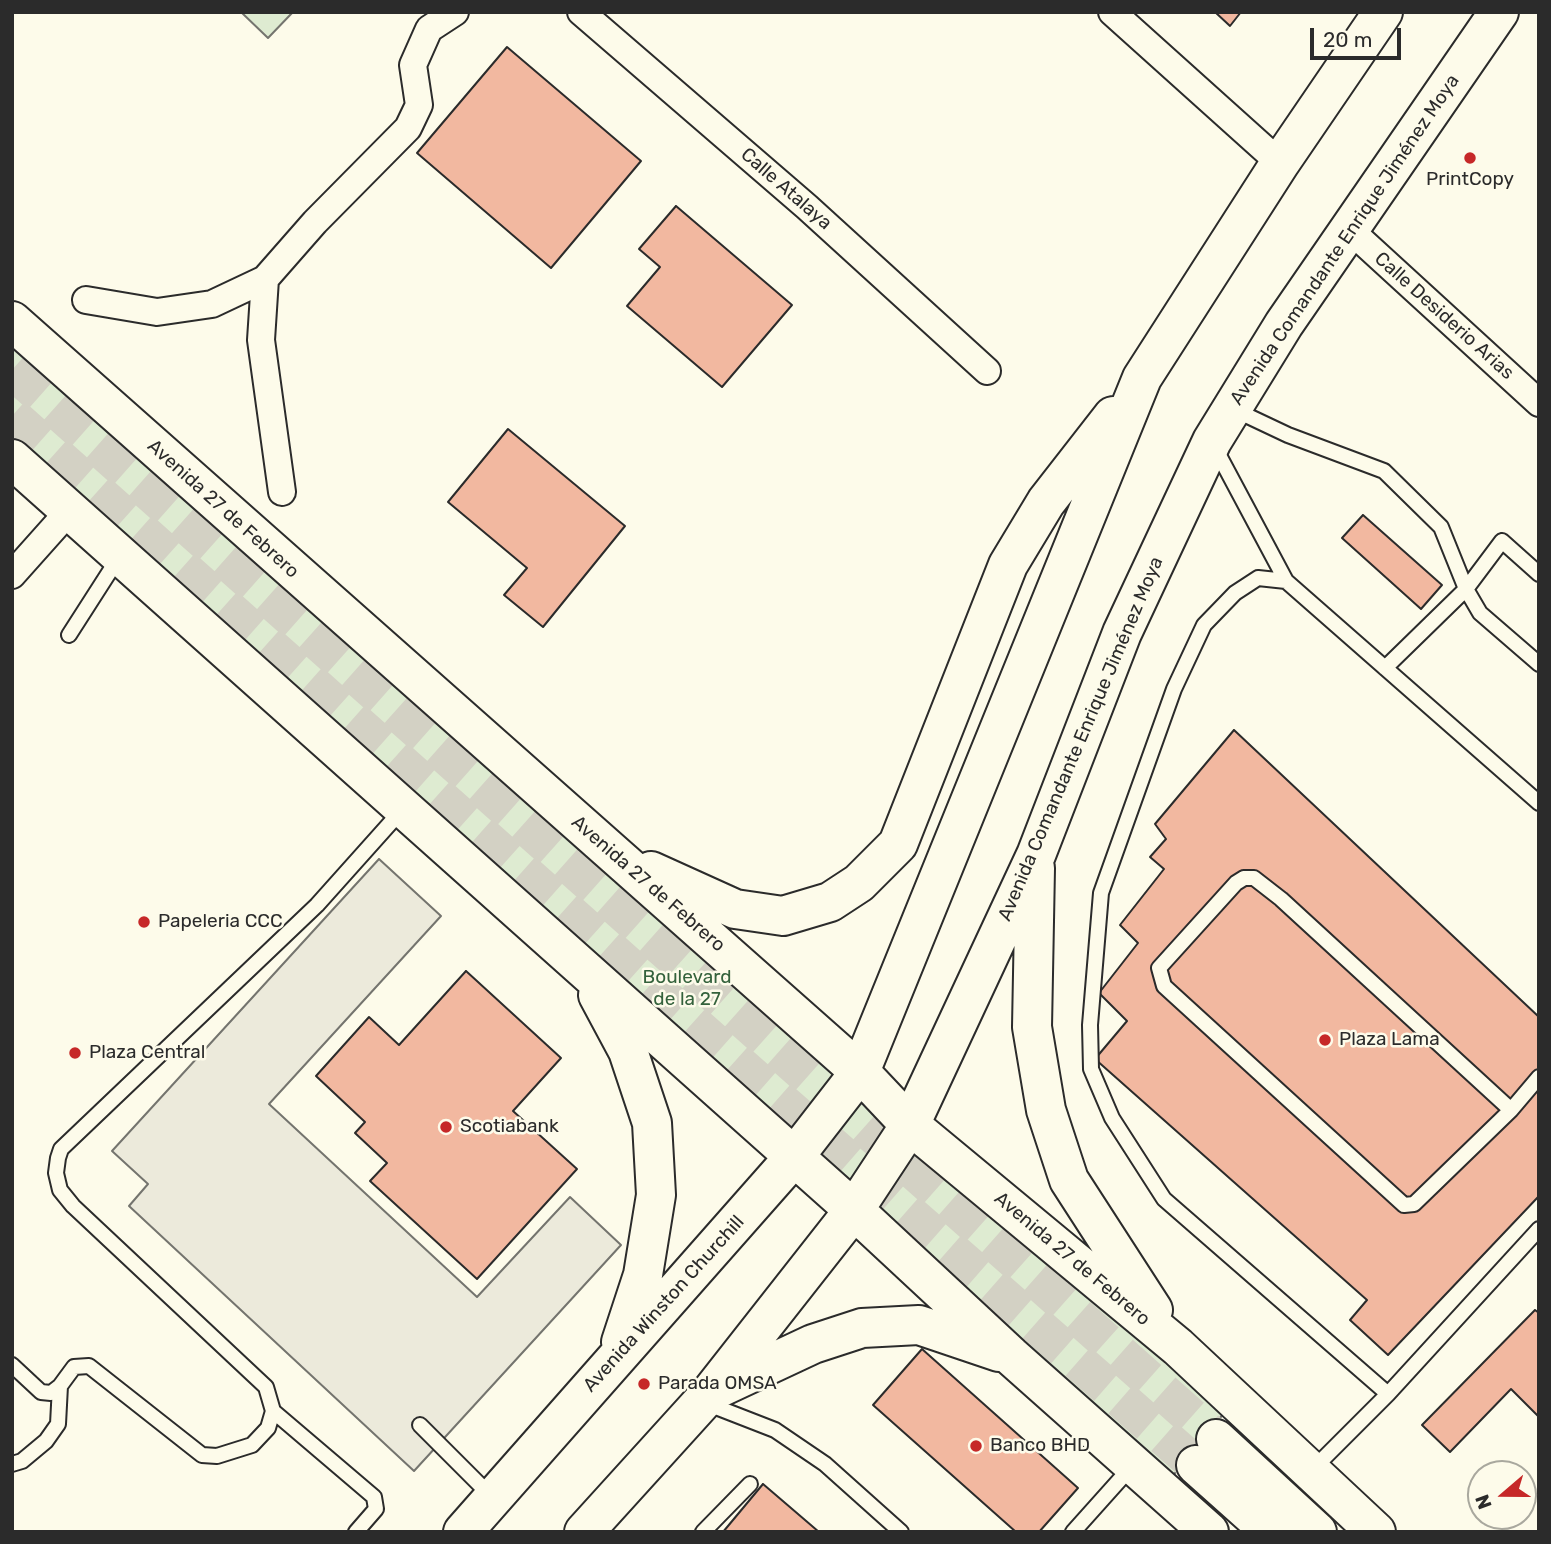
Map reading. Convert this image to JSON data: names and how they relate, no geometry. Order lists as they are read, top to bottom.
{
  "streets": {
    "main road": ["Avenida Comandante Enrique Jiménez Moya", "Avenida 27 de Febrero", "Avenida Winston Churchill"],
    "street": ["Calle Atalaya", "Calle Desiderio Arias"]
  },
  "crossings": [
    ["Avenida Comandante Enrique Jiménez Moya", "Calle Desiderio Arias"],
    ["Avenida Comandante Enrique Jiménez Moya", "Avenida 27 de Febrero"],
    ["Avenida 27 de Febrero", "Avenida Winston Churchill"]
  ],
  "parks": ["Boulevard de la 27"],
  "places": [
    "PrintCopy",
    "Papeleria CCC",
    "Plaza Lama",
    "Plaza Central",
    "Scotiabank",
    "Parada OMSA",
    "Banco BHD"
  ],
  "scale_bar": "20 m",
  "north": "left"
}
